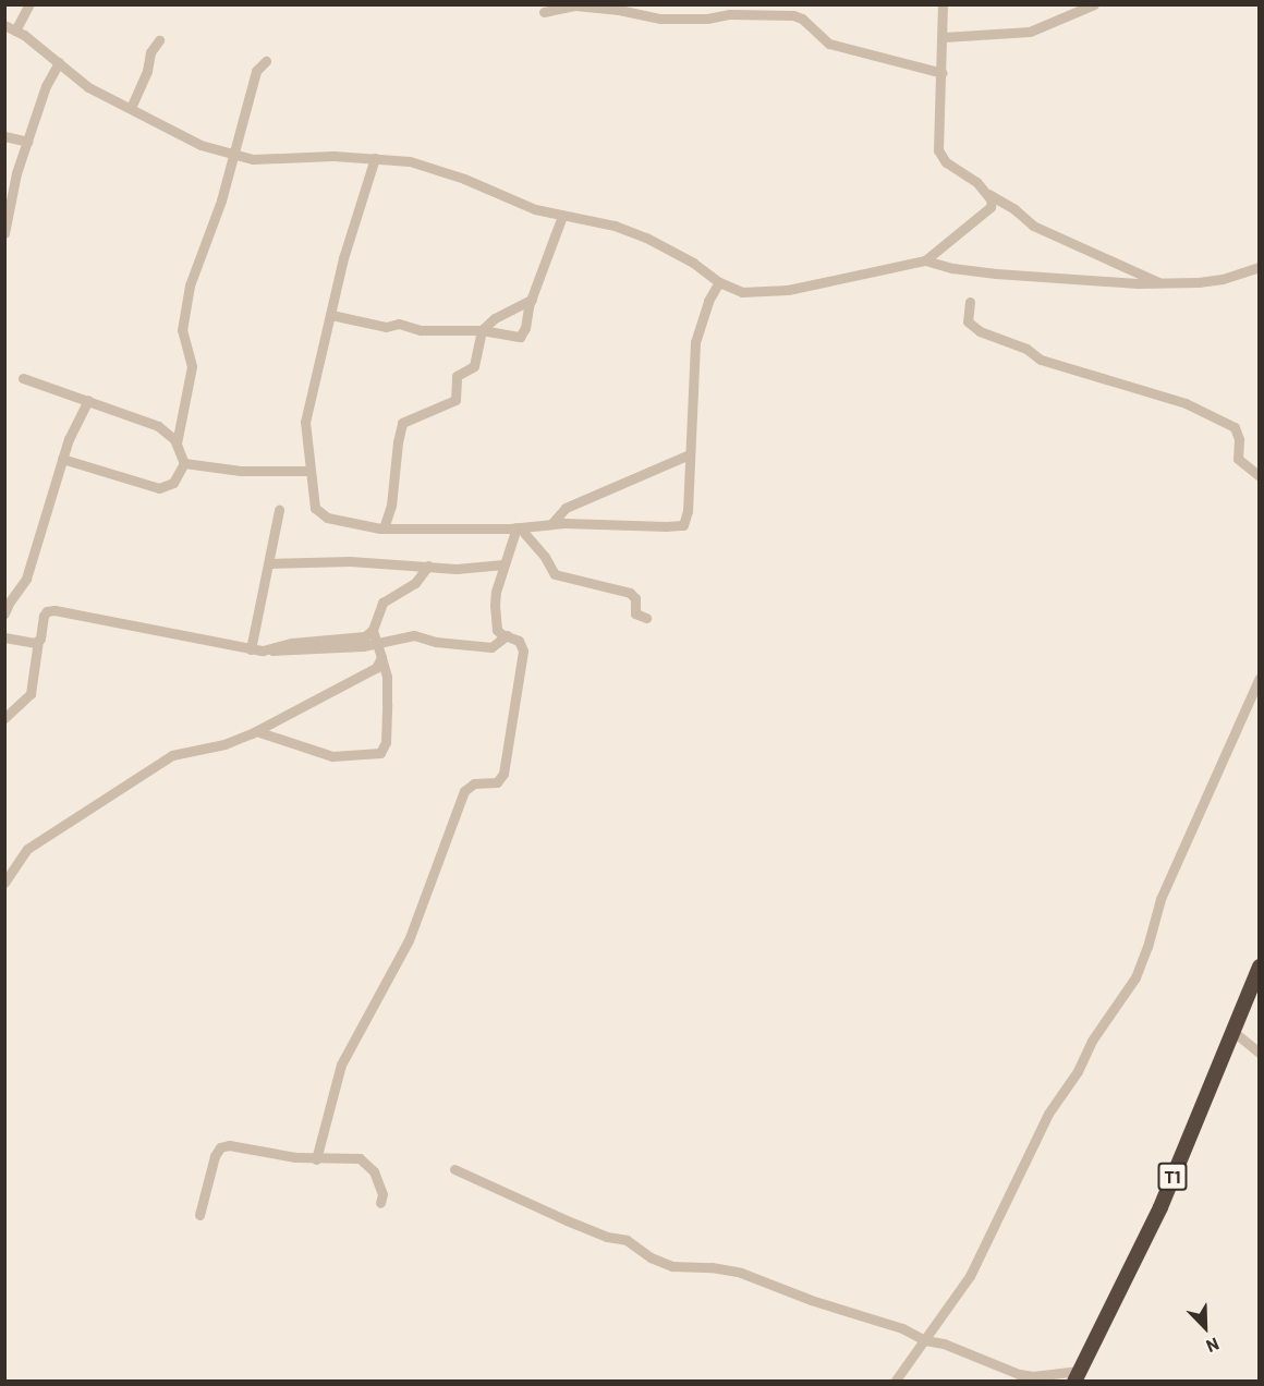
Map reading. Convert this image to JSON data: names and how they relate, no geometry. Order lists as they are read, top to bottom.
{
  "streets": {
    "highway": ["T1"]
  },
  "north": "bottom right"
}
